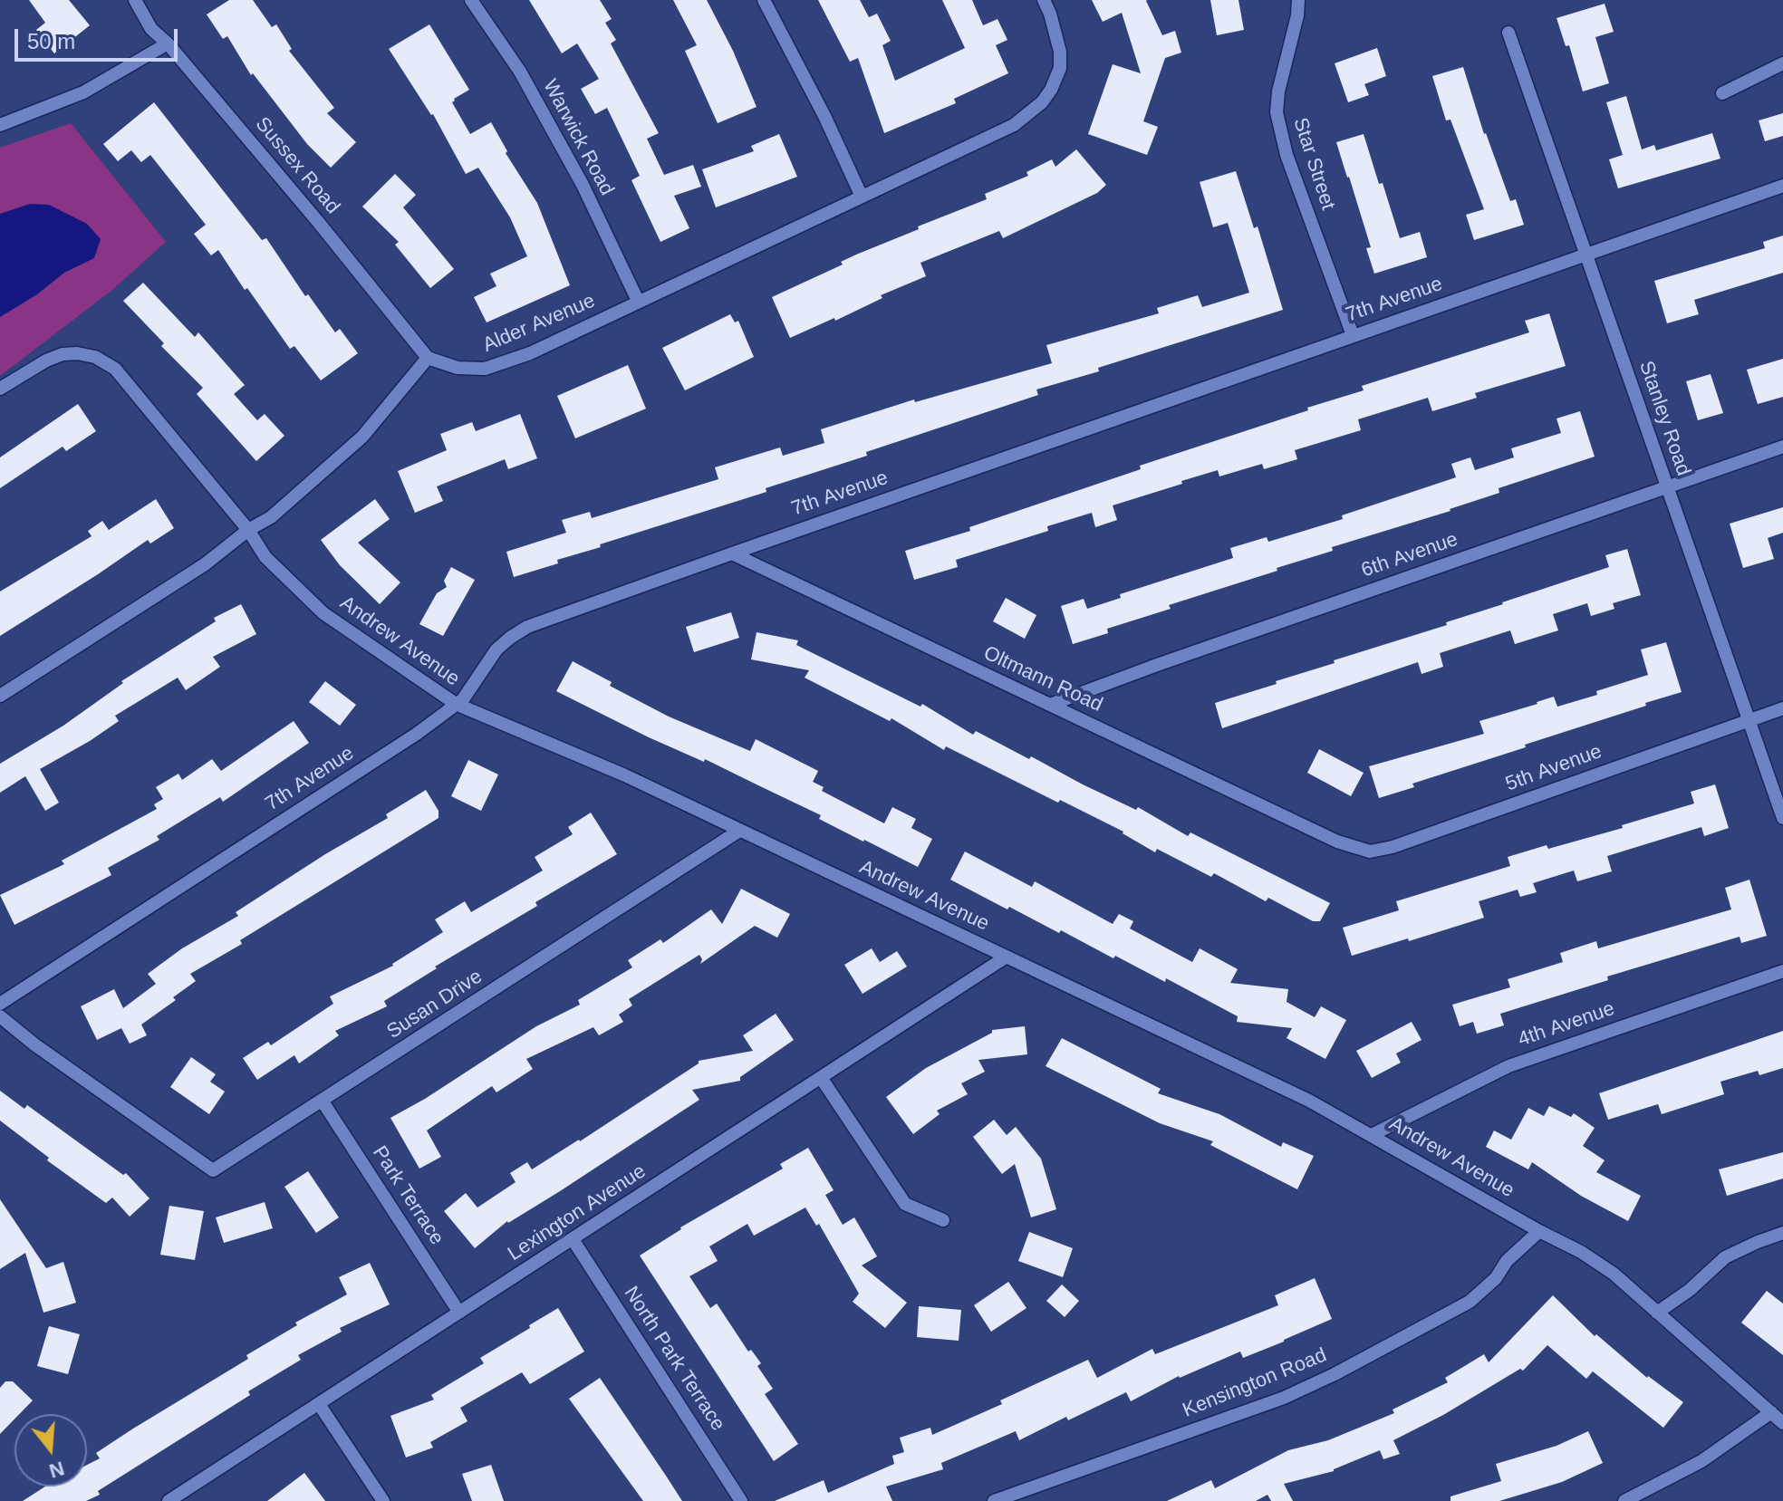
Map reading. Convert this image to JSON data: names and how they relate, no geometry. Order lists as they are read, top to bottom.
{
  "streets": {
    "street": [
      "Warwick Road",
      "Star Street",
      "Sussex Road",
      "7th Avenue",
      "Alder Avenue",
      "Stanley Road",
      "6th Avenue",
      "Andrew Avenue",
      "Oltmann Road",
      "5th Avenue",
      "Susan Drive",
      "4th Avenue",
      "Park Terrace",
      "Lexington Avenue",
      "North Park Terrace",
      "Kensington Road"
    ]
  },
  "crossings": [
    ["Warwick Road", "Alder Avenue"],
    ["Star Street", "7th Avenue"],
    ["Sussex Road", "Alder Avenue"],
    ["7th Avenue", "Stanley Road"],
    ["7th Avenue", "Andrew Avenue"],
    ["7th Avenue", "Oltmann Road"],
    ["Stanley Road", "6th Avenue"],
    ["Stanley Road", "5th Avenue"],
    ["6th Avenue", "Oltmann Road"],
    ["Andrew Avenue", "Susan Drive"],
    ["Andrew Avenue", "4th Avenue"],
    ["Andrew Avenue", "Lexington Avenue"],
    ["Andrew Avenue", "Kensington Road"],
    ["Oltmann Road", "5th Avenue"],
    ["Susan Drive", "Park Terrace"],
    ["Park Terrace", "Lexington Avenue"],
    ["Lexington Avenue", "North Park Terrace"]
  ],
  "scale_bar": "50 m",
  "north": "bottom"
}
